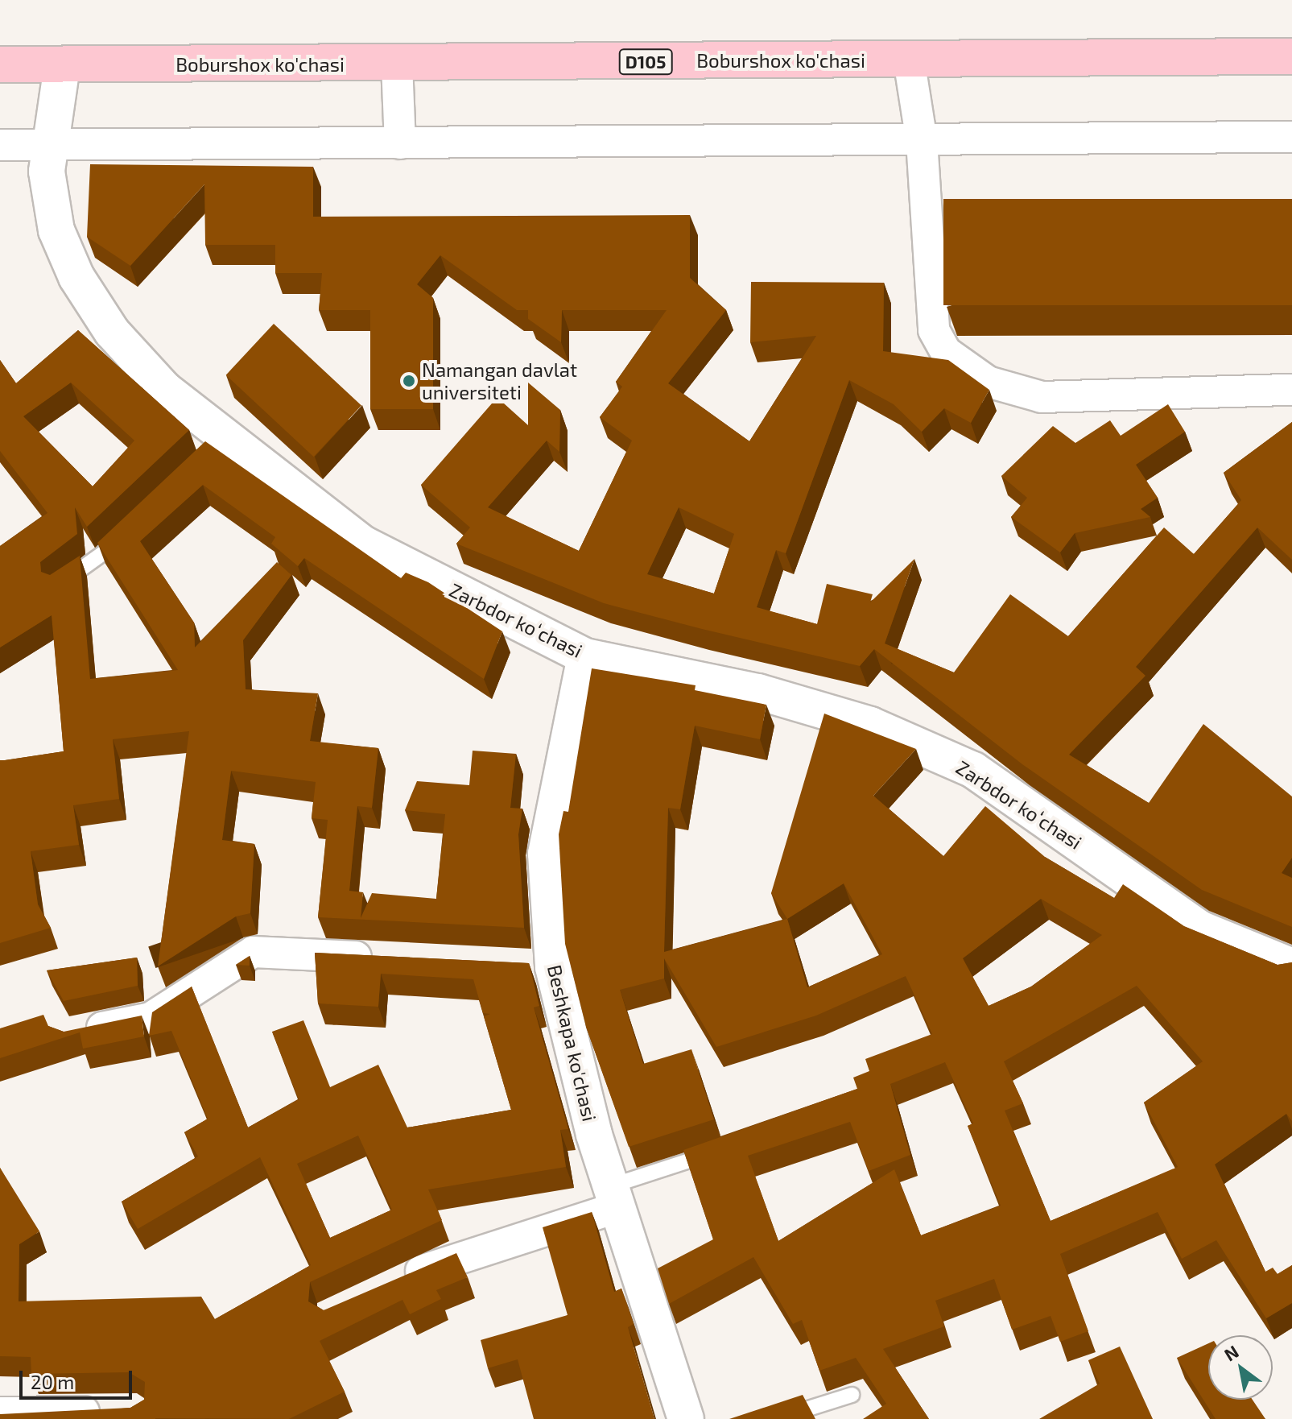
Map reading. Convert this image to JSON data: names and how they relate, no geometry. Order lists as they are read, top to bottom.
{
  "streets": {
    "main road": ["Boburshox ko'chasi", "D105"],
    "street": ["Zarbdor koʻchasi", "Beshkapa ko'chasi"]
  },
  "crossings": [
    ["Boburshox ko'chasi", "Zarbdor koʻchasi"],
    ["Zarbdor koʻchasi", "Beshkapa ko'chasi"]
  ],
  "places": ["Namangan davlat universiteti"],
  "scale_bar": "20 m",
  "north": "top left"
}
